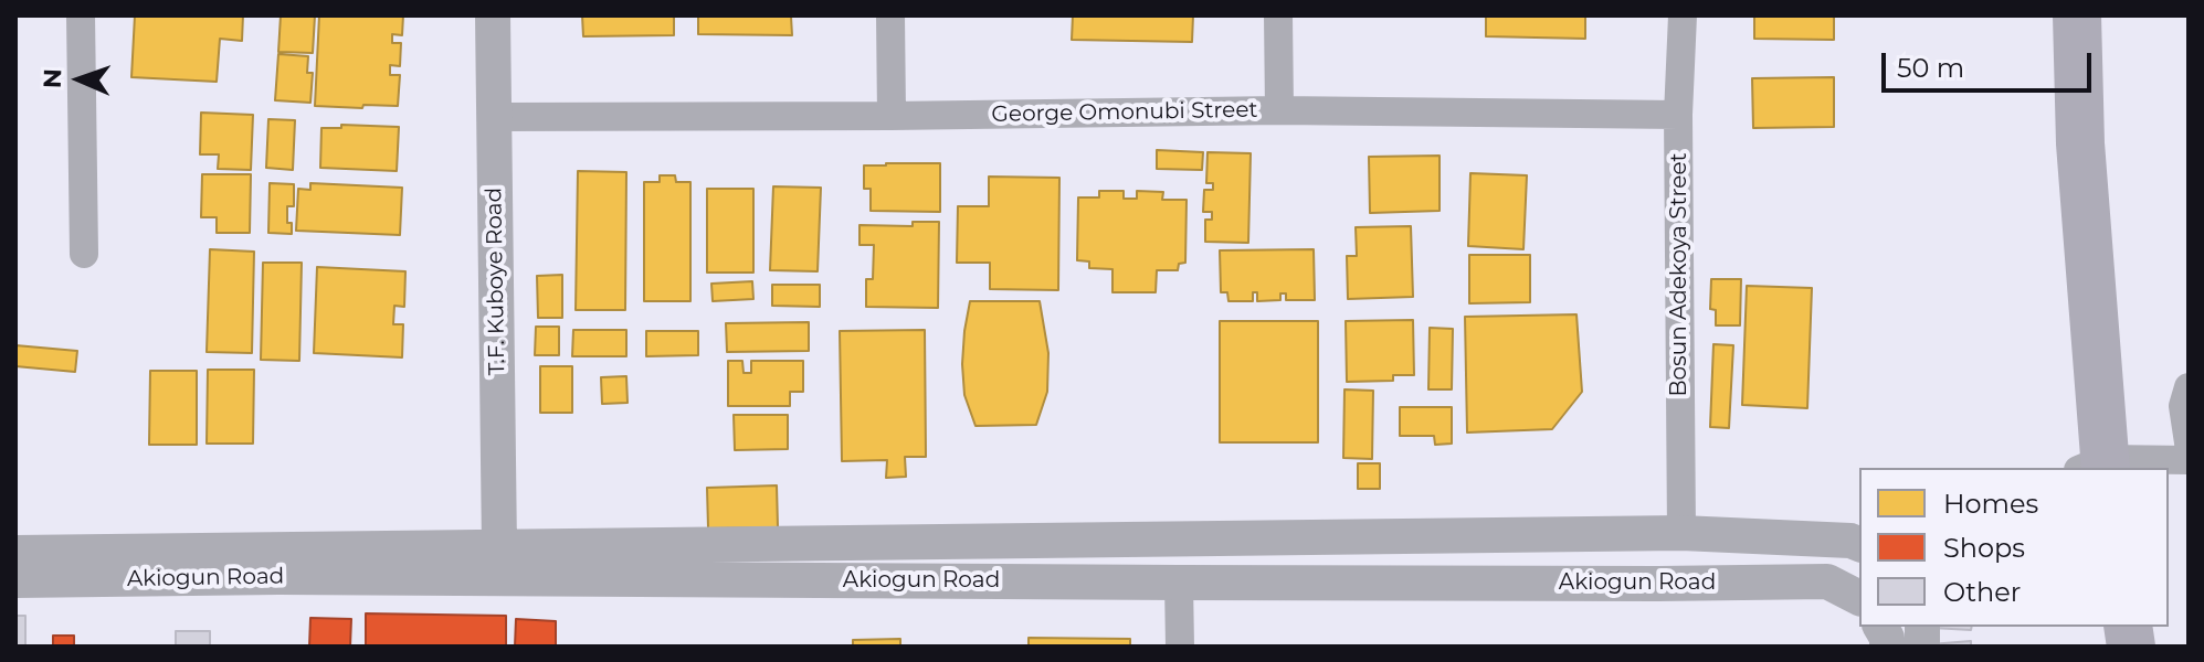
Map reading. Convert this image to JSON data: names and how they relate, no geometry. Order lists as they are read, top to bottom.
{
  "streets": {
    "street": [
      "George Omonubi Street",
      "Bosun Adekoya Street",
      "T.F. Kuboye Road",
      "Akiogun Road"
    ]
  },
  "crossings": [
    ["George Omonubi Street", "Bosun Adekoya Street"],
    ["George Omonubi Street", "T.F. Kuboye Road"]
  ],
  "legend": ["Homes", "Shops", "Other"],
  "scale_bar": "50 m",
  "north": "left"
}
